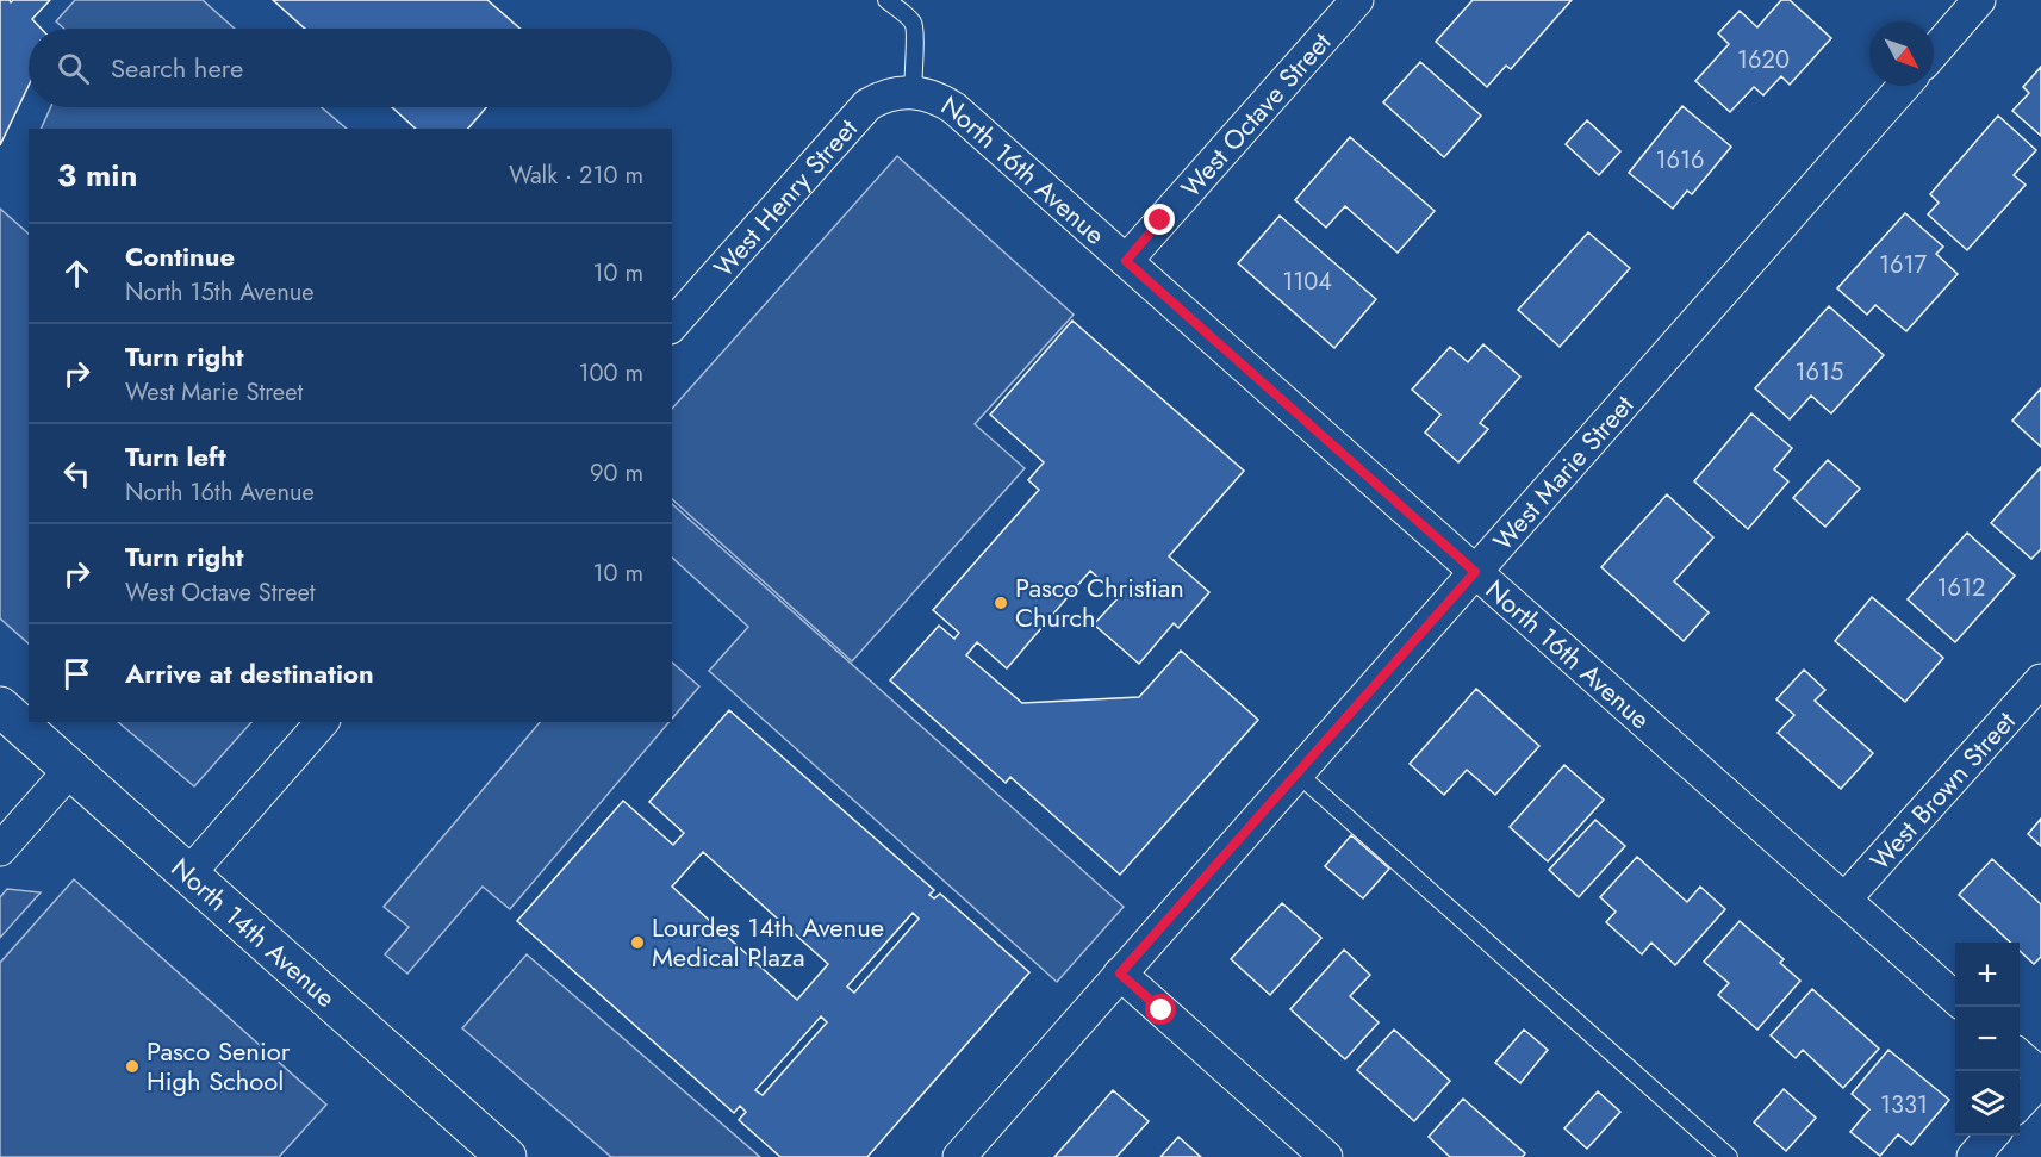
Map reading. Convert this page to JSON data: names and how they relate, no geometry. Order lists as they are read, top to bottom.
{
  "streets": {
    "street": [
      "West Octave Street",
      "North 16th Avenue",
      "West Henry Street",
      "West Marie Street",
      "West Brown Street",
      "North 14th Avenue"
    ]
  },
  "crossings": [
    ["West Octave Street", "North 16th Avenue"],
    ["North 16th Avenue", "West Henry Street"],
    ["North 16th Avenue", "West Marie Street"],
    ["North 16th Avenue", "West Brown Street"]
  ],
  "places": ["Pasco Christian Church", "Lourdes 14th Avenue Medical Plaza", "Pasco Senior High School"],
  "house_numbers": [
    "1620",
    "1616",
    "1617",
    "1104",
    "1615",
    "1612",
    "1331"
  ],
  "north": "bottom right",
  "page": {
    "search": "Search here",
    "heading": ["3 min", "Walk · 210 m"],
    "list": [
      ["Continue", "North 15th Avenue", "10 m"],
      ["Turn right", "West Marie Street", "100 m"],
      ["Turn left", "North 16th Avenue", "90 m"],
      ["Turn right", "West Octave Street", "10 m"],
      "Arrive at destination"
    ],
    "map_buttons": ["+", "−"]
  }
}
